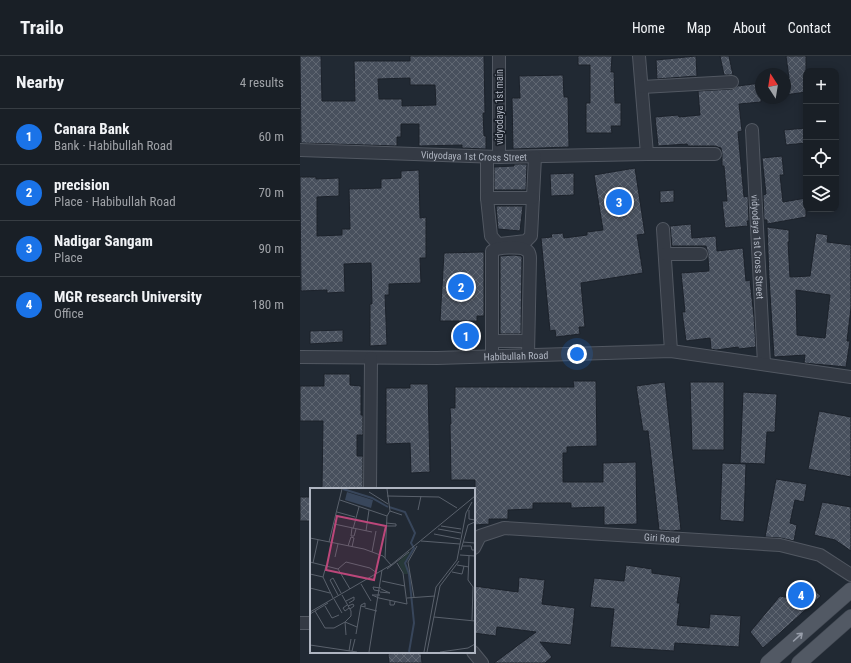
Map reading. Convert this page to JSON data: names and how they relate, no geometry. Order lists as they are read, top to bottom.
{
  "streets": {
    "street": [
      "vidyodaya 1st main",
      "Vidyodaya 1st Cross Street",
      "vidyodaya 1st Cross Street",
      "Habibullah Road",
      "Giri Road"
    ]
  },
  "crossings": [
    ["vidyodaya 1st main", "Vidyodaya 1st Cross Street"],
    ["vidyodaya 1st Cross Street", "Habibullah Road"]
  ],
  "north": "top",
  "page": {
    "header": "Trailo",
    "nav": [
      "Home",
      "Map",
      "About",
      "Contact"
    ],
    "heading": ["Nearby", "4 results"],
    "map_buttons": ["+", "−"],
    "list": [
      {
        "mark": "1",
        "name": "Canara Bank",
        "note": "Bank · Habibullah Road",
        "value": "60 m"
      },
      {
        "mark": "2",
        "name": "precision",
        "note": "Place · Habibullah Road",
        "value": "70 m"
      },
      {
        "mark": "3",
        "name": "Nadigar Sangam",
        "note": "Place",
        "value": "90 m"
      },
      {
        "mark": "4",
        "name": "MGR research University",
        "note": "Office",
        "value": "180 m"
      }
    ],
    "pins": [
      "3",
      "2",
      "1",
      "4"
    ]
  }
}
